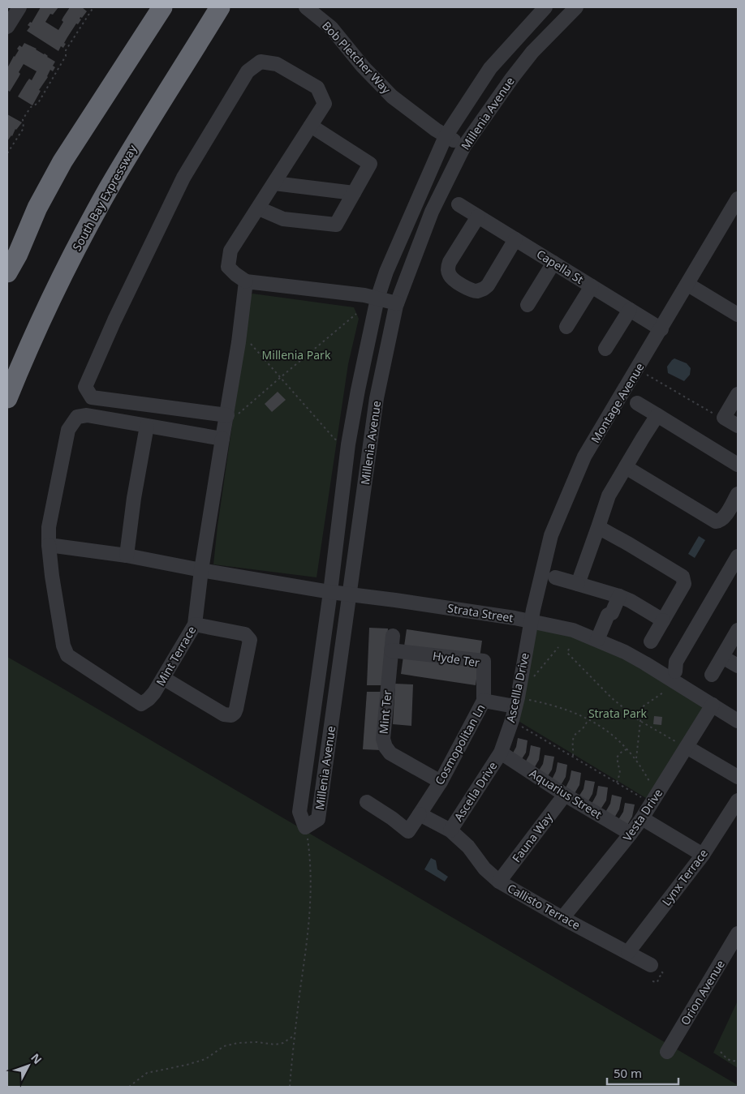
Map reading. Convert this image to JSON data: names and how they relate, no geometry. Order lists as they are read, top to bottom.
{
  "streets": {
    "highway": ["South Bay Expressway"],
    "street": [
      "Bob Pletcher Way",
      "Millenia Avenue",
      "Capella St",
      "Montage Avenue",
      "Strata Street",
      "Mint Terrace",
      "Hyde Ter",
      "Ascellla Drive",
      "Mint Ter",
      "Cosmopolitan Ln",
      "Ascella Drive",
      "Aquarius Street",
      "Vesta Drive",
      "Fauna Way",
      "Lynx Terrace",
      "Callisto Terrace",
      "Orion Avenue"
    ]
  },
  "crossings": [
    ["Bob Pletcher Way", "Millenia Avenue"],
    ["Millenia Avenue", "Strata Street"],
    ["Capella St", "Montage Avenue"],
    ["Montage Avenue", "Strata Street"],
    ["Montage Avenue", "Ascellla Drive"],
    ["Strata Street", "Mint Terrace"],
    ["Strata Street", "Ascellla Drive"],
    ["Strata Street", "Vesta Drive"],
    ["Hyde Ter", "Mint Ter"],
    ["Hyde Ter", "Cosmopolitan Ln"],
    ["Ascellla Drive", "Cosmopolitan Ln"],
    ["Ascellla Drive", "Ascella Drive"],
    ["Ascellla Drive", "Aquarius Street"],
    ["Mint Ter", "Cosmopolitan Ln"],
    ["Ascella Drive", "Aquarius Street"],
    ["Ascella Drive", "Callisto Terrace"],
    ["Aquarius Street", "Vesta Drive"],
    ["Aquarius Street", "Fauna Way"],
    ["Vesta Drive", "Callisto Terrace"],
    ["Fauna Way", "Callisto Terrace"],
    ["Lynx Terrace", "Callisto Terrace"]
  ],
  "parks": ["Millenia Park", "Strata Park"],
  "scale_bar": "50 m",
  "north": "top right"
}
